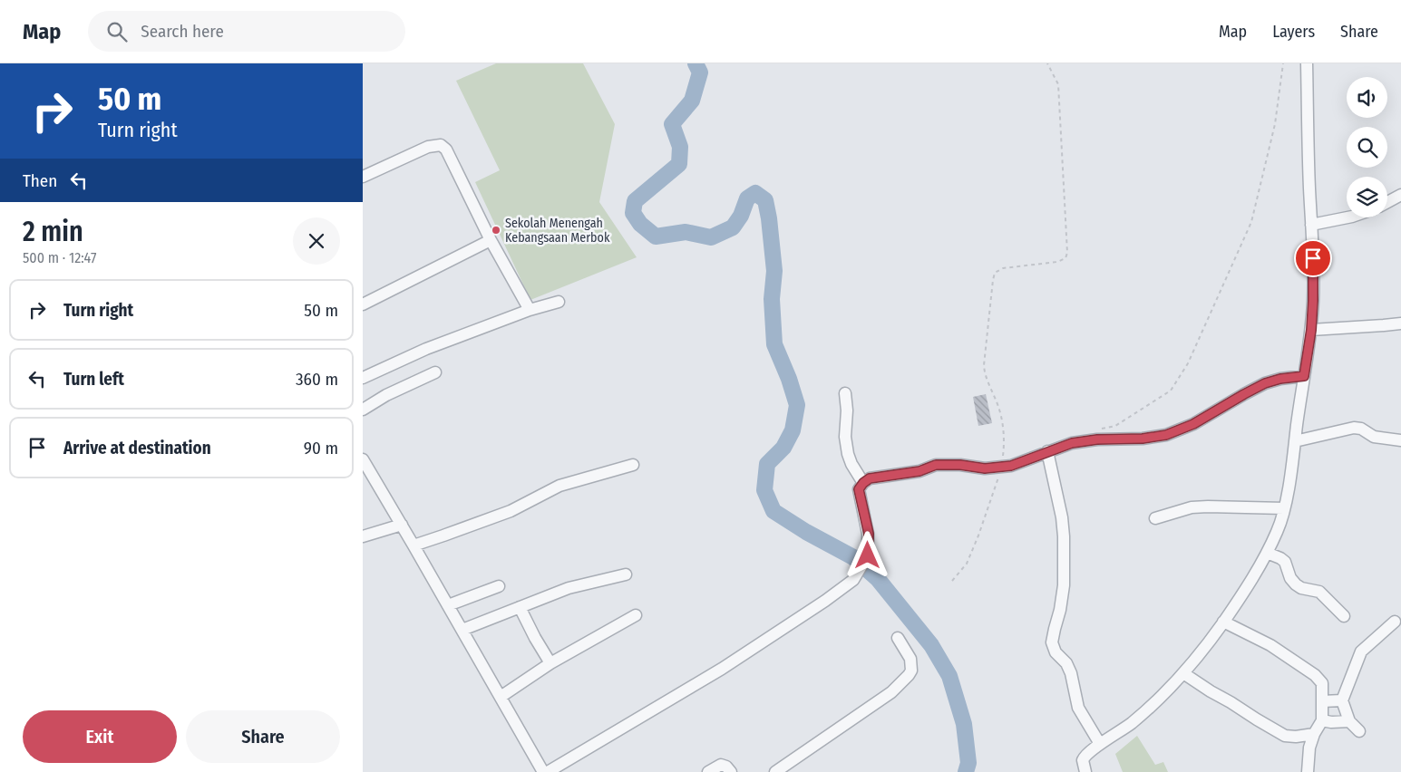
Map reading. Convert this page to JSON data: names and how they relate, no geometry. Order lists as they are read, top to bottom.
{
  "places": ["Sekolah Menengah Kebangsaan Merbok"],
  "page": {
    "header": "Map",
    "search": "Search here",
    "nav": ["Map", "Layers", "Share"],
    "turn": ["50 m", "Turn right"],
    "then": "Then",
    "heading": ["2 min", "500 m · 12:47"],
    "list": [
      {
        "name": "Turn right",
        "value": "50 m"
      },
      {
        "name": "Turn left",
        "value": "360 m"
      },
      {
        "name": "Arrive at destination",
        "value": "90 m"
      }
    ],
    "buttons": ["Exit", "Share"]
  }
}
